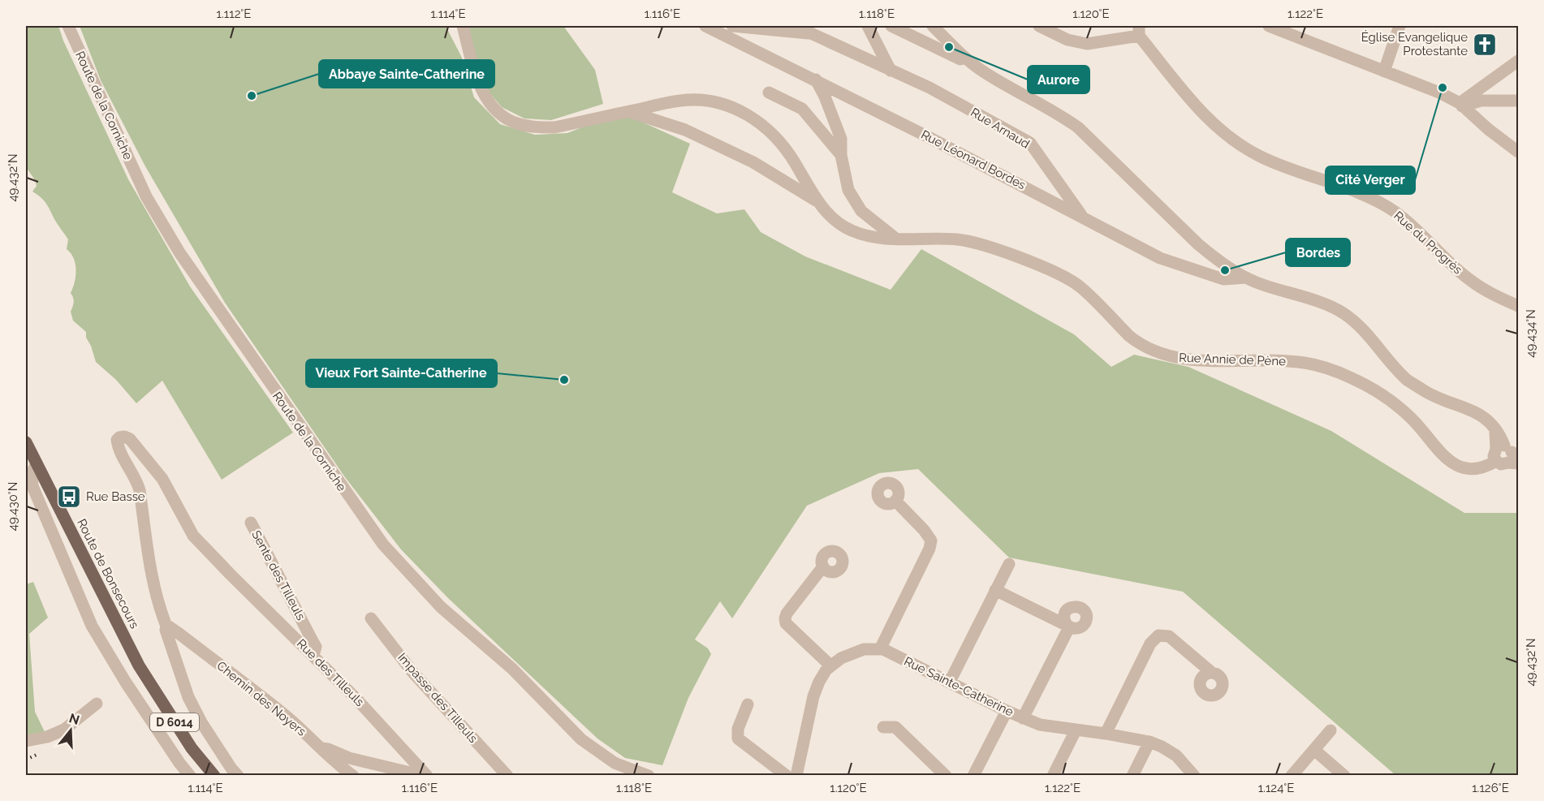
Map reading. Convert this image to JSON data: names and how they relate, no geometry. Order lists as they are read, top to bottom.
{
  "streets": {
    "main road": ["Route de Bonsecours", "D 6014"],
    "street": [
      "Route de la Corniche",
      "Rue Arnaud",
      "Rue Léonard Bordes",
      "Rue du Progrès",
      "Rue Annie de Pène",
      "Sente des Tilleuls",
      "Rue des Tilleuls",
      "Rue Sainte-Catherine",
      "Impasse des Tilleuls",
      "Chemin des Noyers"
    ]
  },
  "crossings": [
    ["Rue Arnaud", "Rue Léonard Bordes"],
    ["Rue Léonard Bordes", "Rue Annie de Pène"],
    ["Sente des Tilleuls", "Rue des Tilleuls"],
    ["Rue des Tilleuls", "Chemin des Noyers"]
  ],
  "places": {
    "church": ["Église Evangelique Protestante"],
    "other": [
      "Aurore",
      "Cité Verger",
      "Abbaye Sainte-Catherine",
      "Bordes",
      "Vieux Fort Sainte-Catherine"
    ],
    "bus stop": ["Rue Basse"]
  },
  "north": "top",
  "coordinates": [
    "1.112°E",
    "1.114°E",
    "1.116°E",
    "1.118°E",
    "1.120°E",
    "1.122°E",
    "49.432°N",
    "49.434°N",
    "49.430°N",
    "1.124°E",
    "1.126°E"
  ]
}
